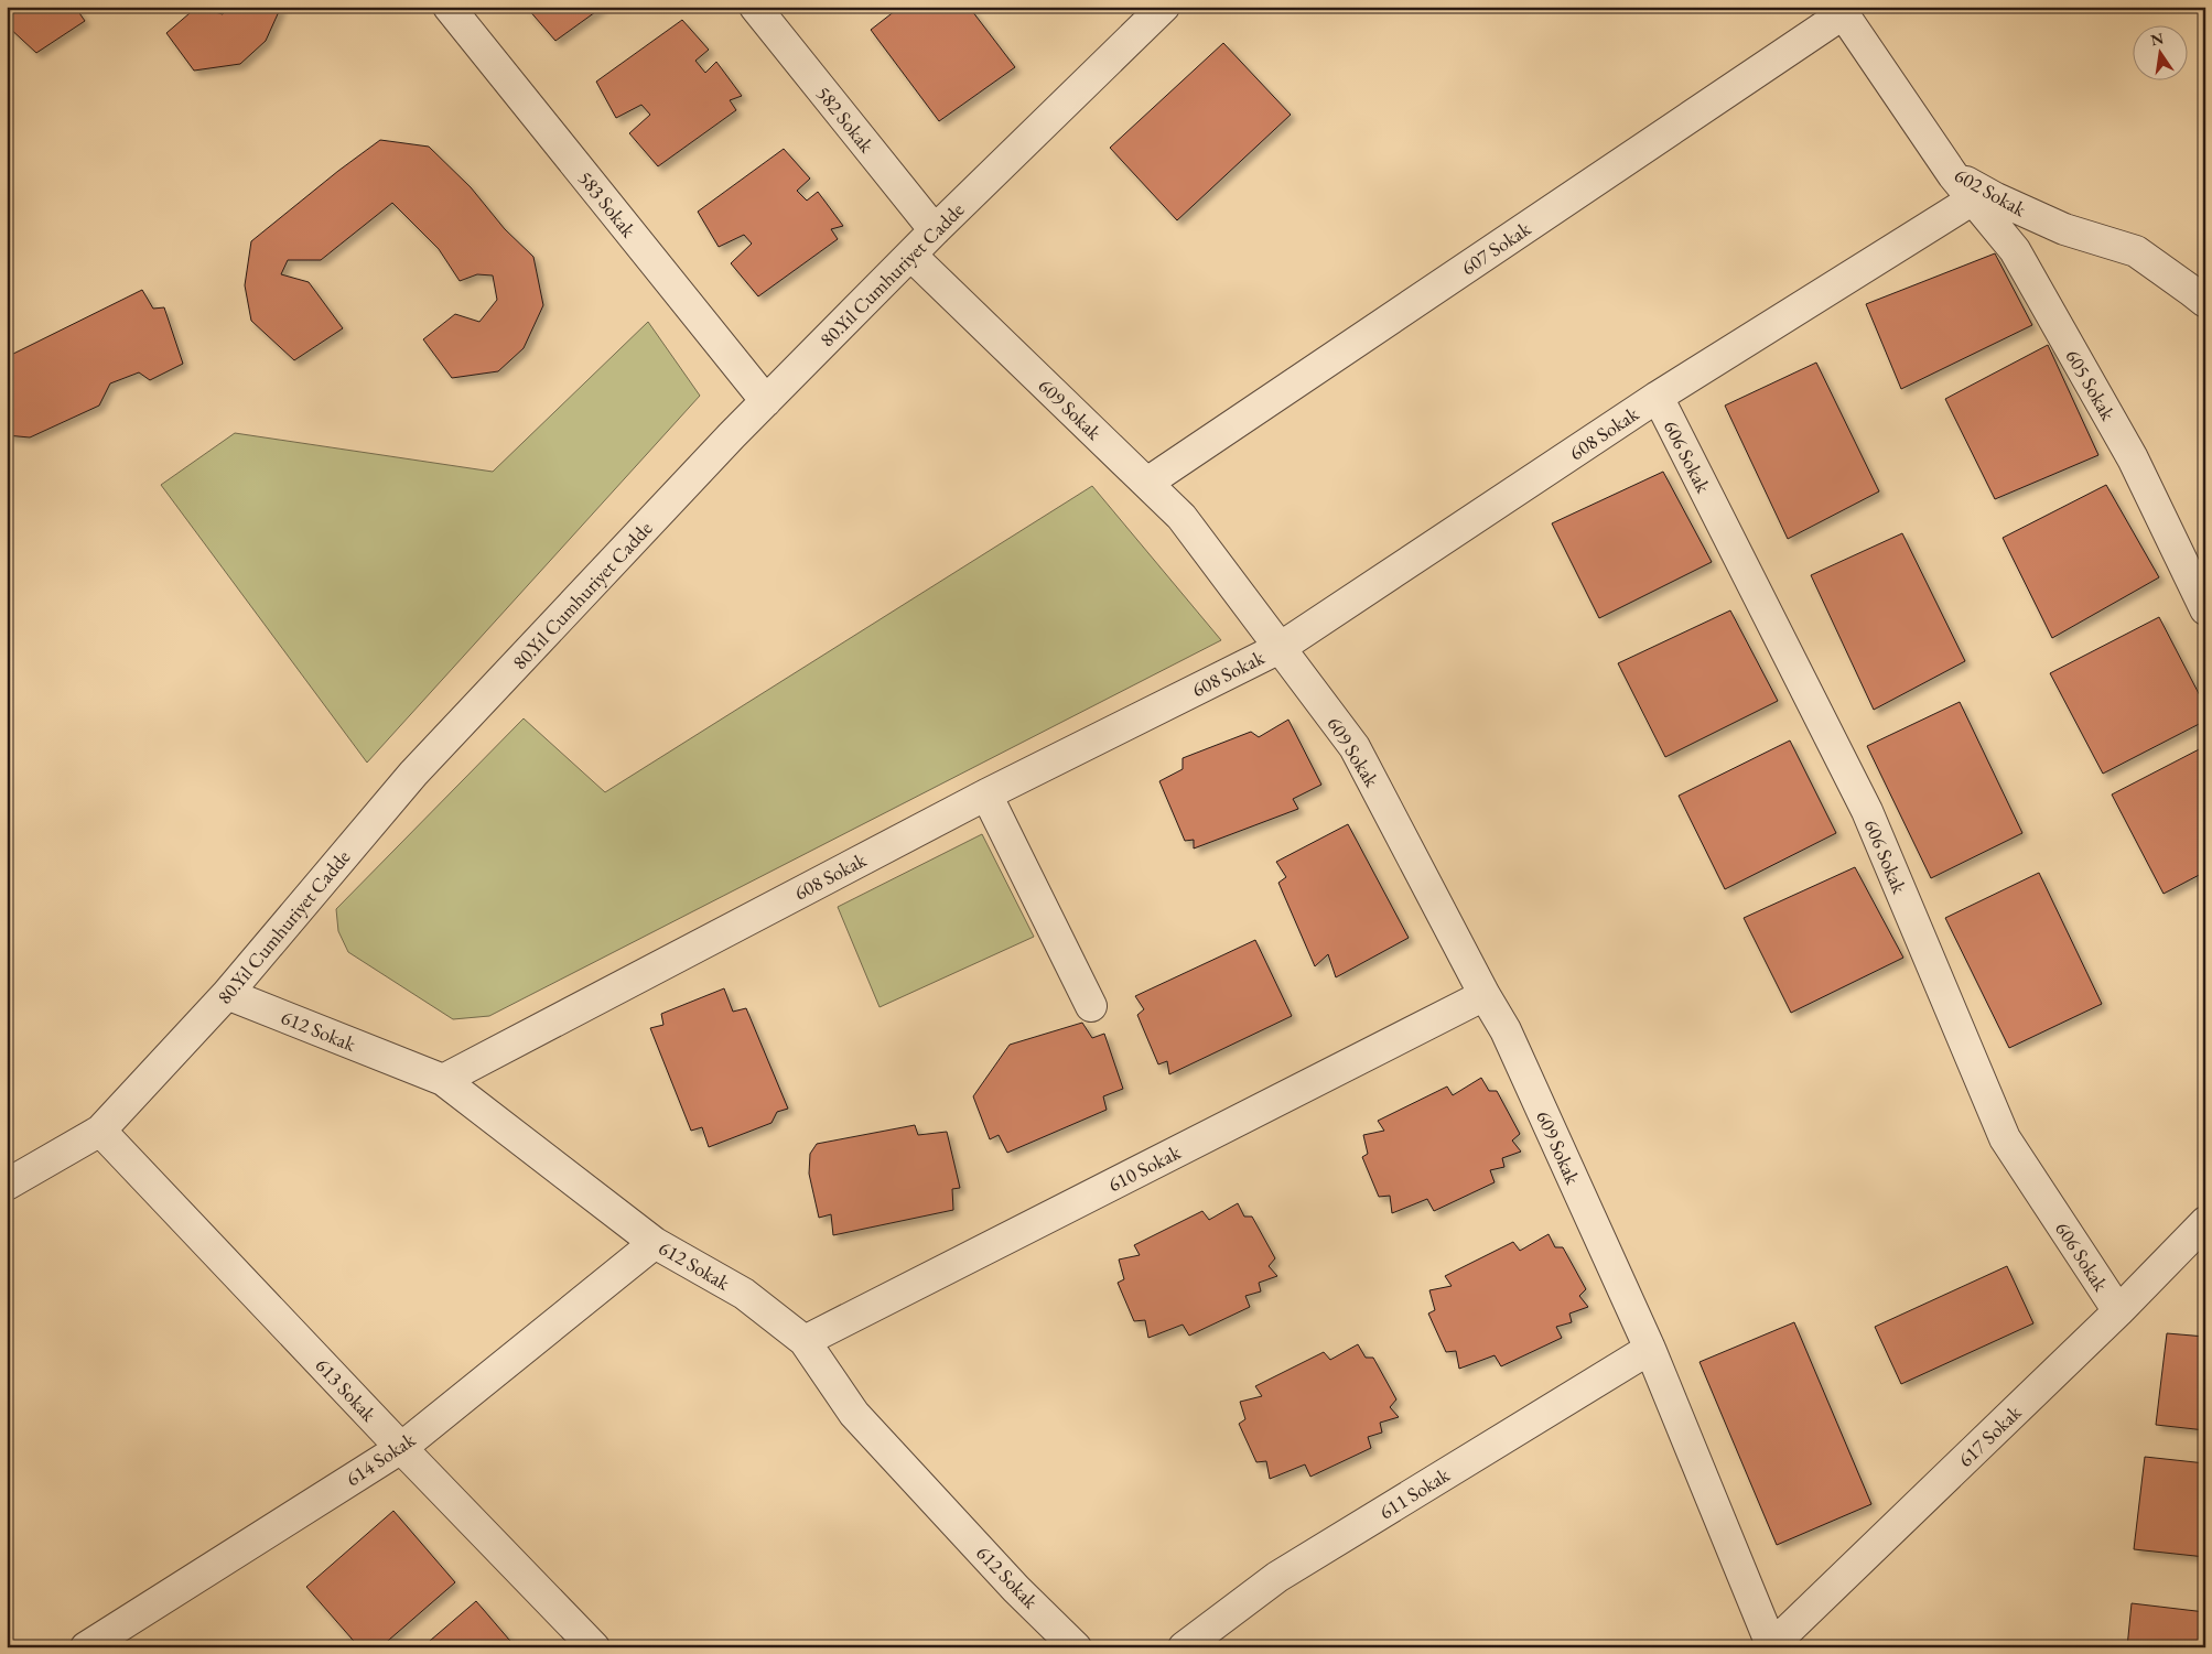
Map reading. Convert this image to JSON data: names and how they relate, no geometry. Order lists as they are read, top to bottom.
{
  "streets": {
    "street": [
      "582 Sokak",
      "602 Sokak",
      "583 Sokak",
      "607 Sokak",
      "80.Yıl Cumhuriyet Cadde",
      "605 Sokak",
      "609 Sokak",
      "608 Sokak",
      "606 Sokak",
      "612 Sokak",
      "610 Sokak",
      "613 Sokak",
      "617 Sokak",
      "614 Sokak",
      "611 Sokak"
    ]
  },
  "crossings": [
    ["582 Sokak", "80.Yıl Cumhuriyet Cadde"],
    ["602 Sokak", "607 Sokak"],
    ["602 Sokak", "605 Sokak"],
    ["583 Sokak", "80.Yıl Cumhuriyet Cadde"],
    ["607 Sokak", "609 Sokak"],
    ["80.Yıl Cumhuriyet Cadde", "609 Sokak"],
    ["80.Yıl Cumhuriyet Cadde", "612 Sokak"],
    ["80.Yıl Cumhuriyet Cadde", "613 Sokak"],
    ["605 Sokak", "608 Sokak"],
    ["609 Sokak", "608 Sokak"],
    ["609 Sokak", "610 Sokak"],
    ["609 Sokak", "617 Sokak"],
    ["609 Sokak", "611 Sokak"],
    ["608 Sokak", "606 Sokak"],
    ["608 Sokak", "612 Sokak"],
    ["606 Sokak", "617 Sokak"],
    ["612 Sokak", "610 Sokak"],
    ["612 Sokak", "614 Sokak"],
    ["613 Sokak", "614 Sokak"]
  ],
  "north": "top"
}
